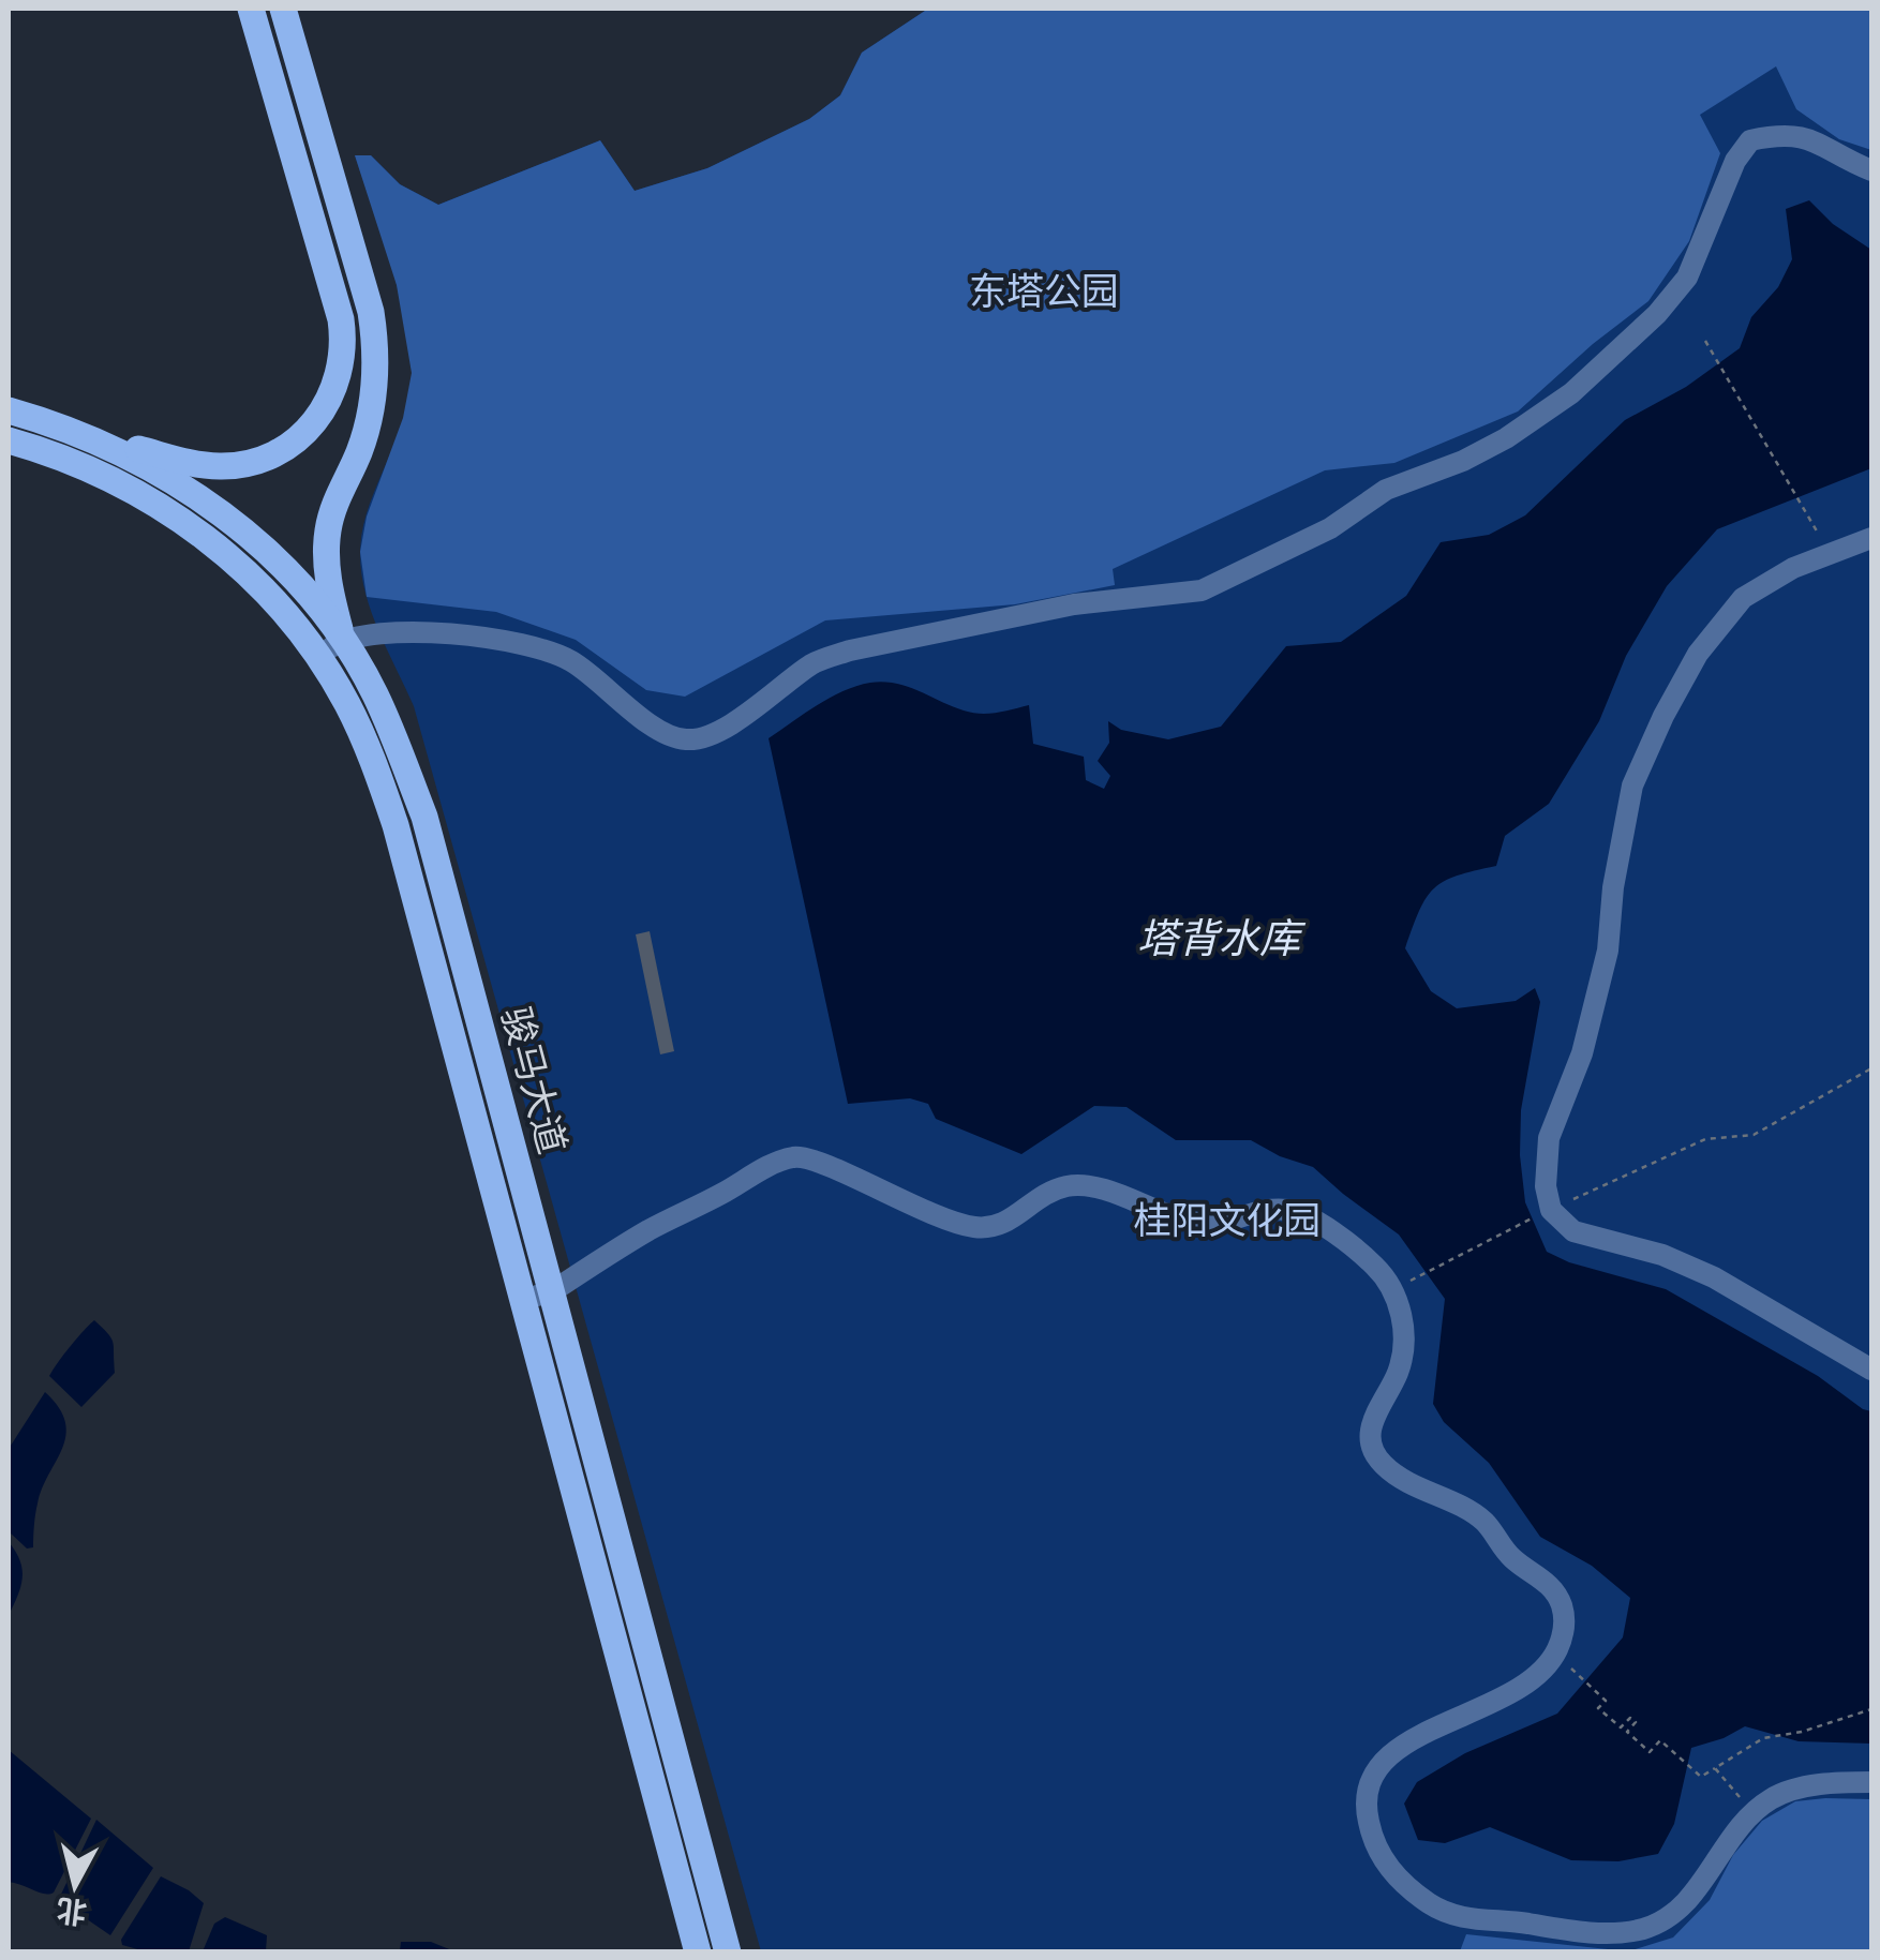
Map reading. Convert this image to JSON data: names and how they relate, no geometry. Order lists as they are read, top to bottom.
{
  "streets": {
    "main road": ["骏马大道"]
  },
  "water": ["塔背水库"],
  "parks": ["东塔公园", "桂阳文化园"],
  "north": "bottom"
}
